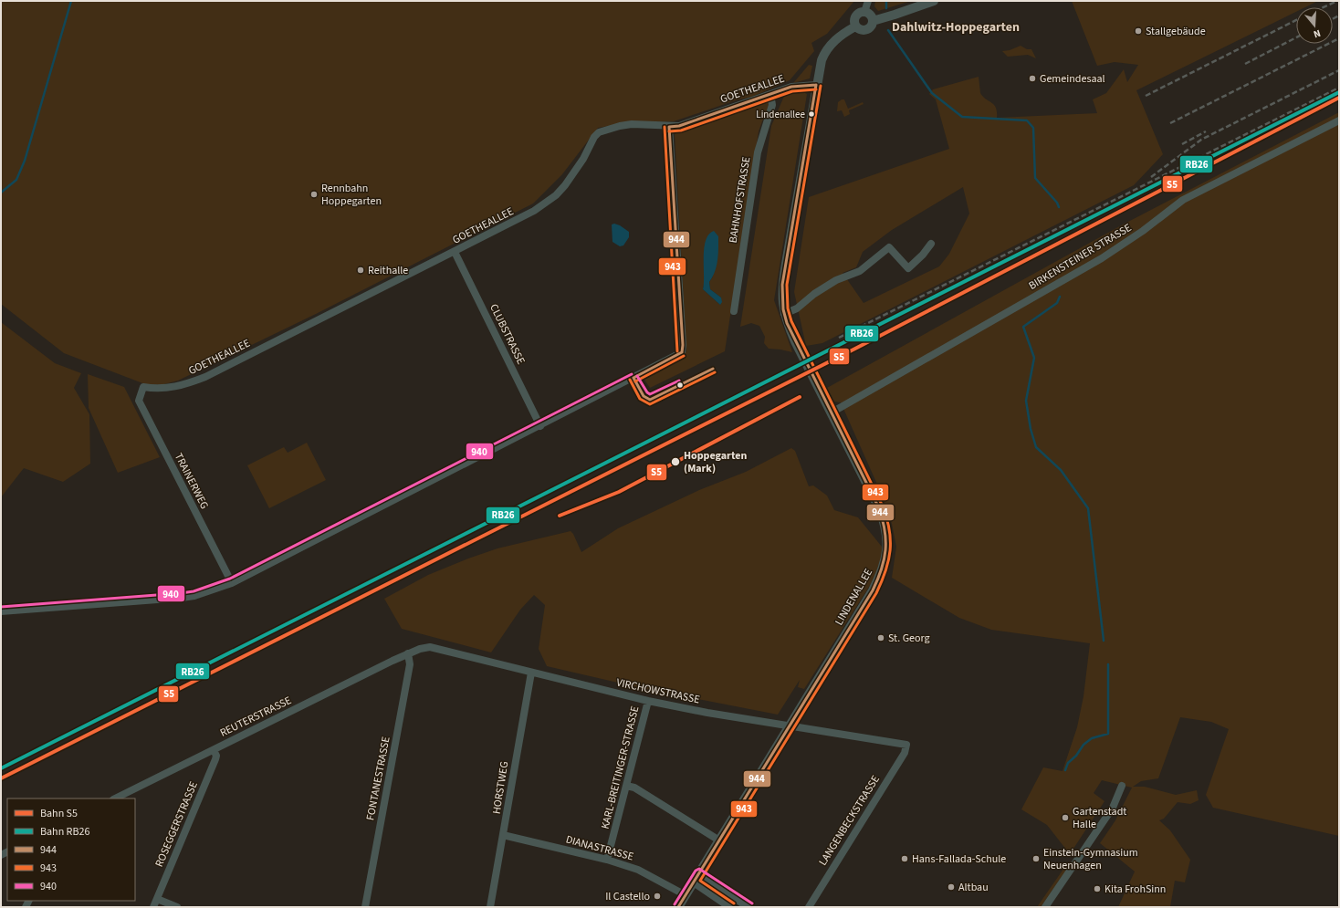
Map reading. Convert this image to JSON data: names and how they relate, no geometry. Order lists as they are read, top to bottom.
{
  "streets": {
    "street": [
      "GOETHEALLEE",
      "BAHNHOFSTRASSE",
      "BIRKENSTEINER STRASSE",
      "CLUBSTRASSE",
      "TRAINERWEG",
      "LINDENALLEE",
      "VIRCHOWSTRASSE",
      "REUTERSTRASSE",
      "KARL-BREITINGER-STRASSE",
      "FONTANESTRASSE",
      "HORSTWEG",
      "LANGENBECKSTRASSE",
      "ROSEGGERSTRASSE",
      "DIANASTRASSE"
    ]
  },
  "crossings": [
    ["GOETHEALLEE", "BAHNHOFSTRASSE"],
    ["GOETHEALLEE", "CLUBSTRASSE"],
    ["GOETHEALLEE", "TRAINERWEG"],
    ["GOETHEALLEE", "LINDENALLEE"],
    ["BIRKENSTEINER STRASSE", "LINDENALLEE"],
    ["LINDENALLEE", "VIRCHOWSTRASSE"],
    ["LINDENALLEE", "DIANASTRASSE"],
    ["VIRCHOWSTRASSE", "REUTERSTRASSE"],
    ["VIRCHOWSTRASSE", "KARL-BREITINGER-STRASSE"],
    ["VIRCHOWSTRASSE", "FONTANESTRASSE"],
    ["VIRCHOWSTRASSE", "HORSTWEG"],
    ["VIRCHOWSTRASSE", "LANGENBECKSTRASSE"],
    ["REUTERSTRASSE", "FONTANESTRASSE"],
    ["REUTERSTRASSE", "ROSEGGERSTRASSE"],
    ["KARL-BREITINGER-STRASSE", "DIANASTRASSE"],
    ["HORSTWEG", "DIANASTRASSE"]
  ],
  "districts": ["Dahlwitz-Hoppegarten"],
  "places": [
    "Stallgebäude",
    "Gemeindesaal",
    "Lindenallee",
    "Rennbahn Hoppegarten",
    "Reithalle",
    "Hoppegarten (Mark)",
    "St. Georg",
    "Gartenstadt Halle",
    "Hans-Fallada-Schule",
    "Einstein-Gymnasium Neuenhagen",
    "Altbau",
    "Kita FrohSinn",
    "Il Castello"
  ],
  "lines": [
    "transit line 944",
    "transit line 943",
    "rail line RB26",
    "rail line S5",
    "transit line 940"
  ],
  "legend": [
    "Bahn S5",
    "Bahn RB26",
    "944",
    "943",
    "940"
  ],
  "north": "bottom"
}
